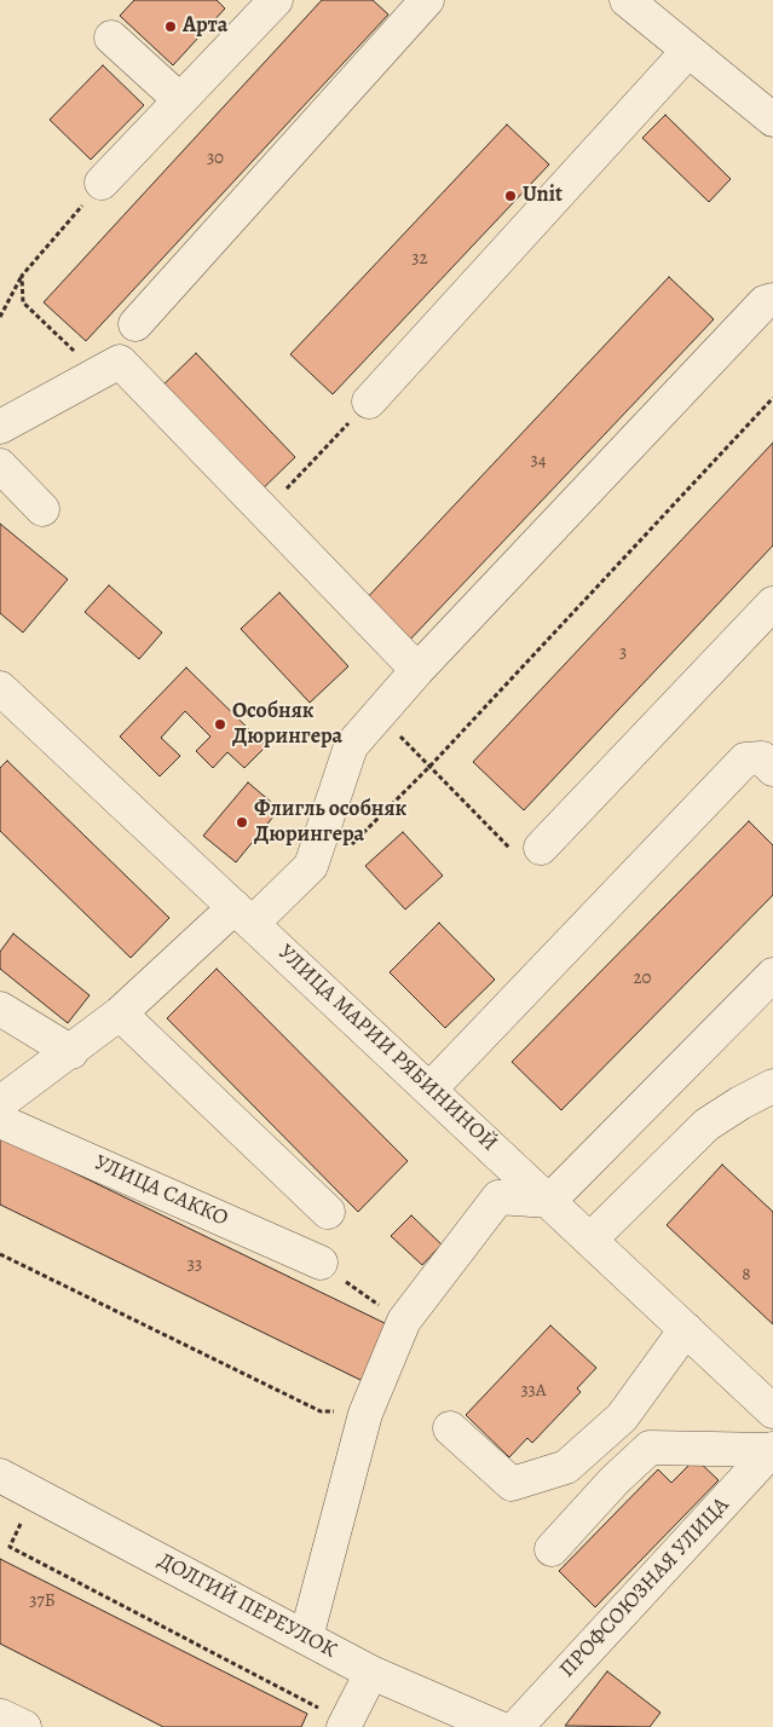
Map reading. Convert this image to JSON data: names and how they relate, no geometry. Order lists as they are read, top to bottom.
{
  "streets": {
    "street": [
      "УЛИЦА МАРИИ РЯБИНИНОЙ",
      "УЛИЦА САККО",
      "ПРОФСОЮЗНАЯ УЛИЦА",
      "ДОЛГИЙ ПЕРЕУЛОК"
    ]
  },
  "crossings": [
    ["ПРОФСОЮЗНАЯ УЛИЦА", "ДОЛГИЙ ПЕРЕУЛОК"]
  ],
  "places": [
    "Арта",
    "Unit",
    "Особняк Дюрингера",
    "Флигль особняк Дюрингера"
  ],
  "house_numbers": [
    "30",
    "32",
    "34",
    "3",
    "20",
    "33",
    "8",
    "33А",
    "37Б"
  ]
}
